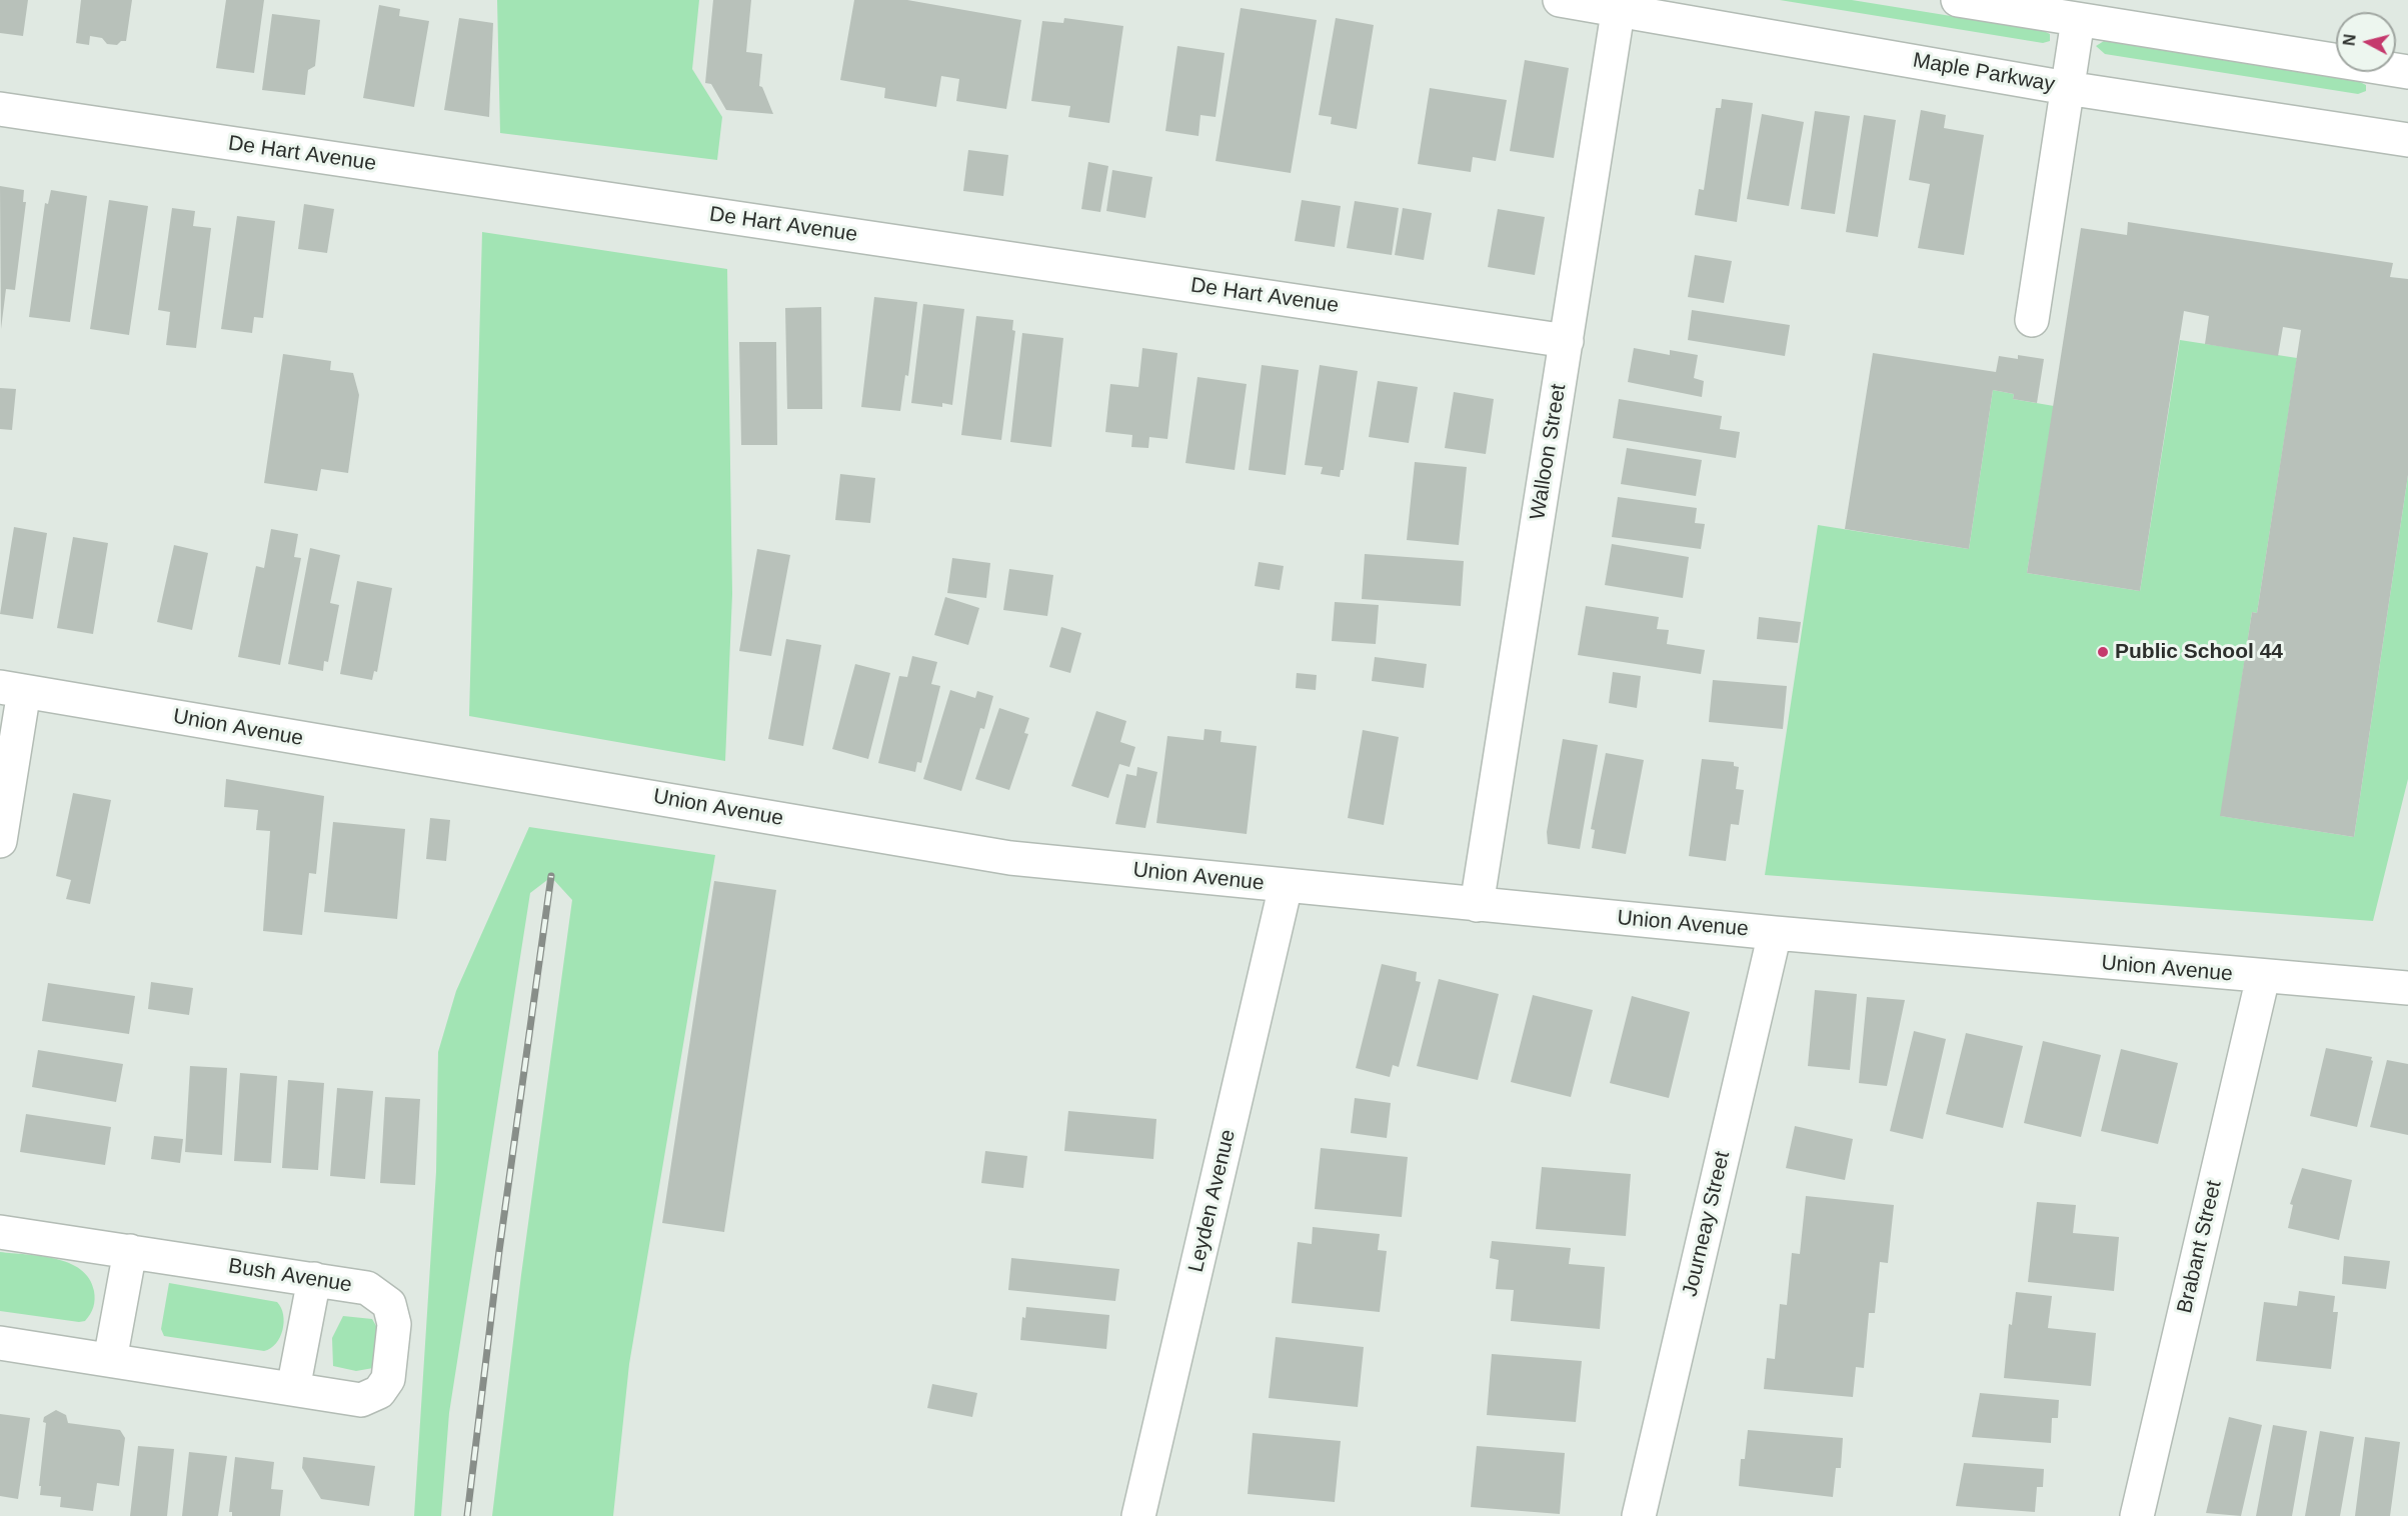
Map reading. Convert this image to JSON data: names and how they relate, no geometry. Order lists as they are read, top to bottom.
{
  "streets": {
    "street": [
      "Maple Parkway",
      "De Hart Avenue",
      "Walloon Street",
      "Union Avenue",
      "Leyden Avenue",
      "Journeay Street",
      "Brabant Street",
      "Bush Avenue"
    ]
  },
  "crossings": [
    ["Maple Parkway", "Walloon Street"],
    ["De Hart Avenue", "Walloon Street"],
    ["Walloon Street", "Union Avenue"],
    ["Union Avenue", "Leyden Avenue"],
    ["Union Avenue", "Journeay Street"],
    ["Union Avenue", "Brabant Street"]
  ],
  "places": ["Public School 44"],
  "north": "left"
}
